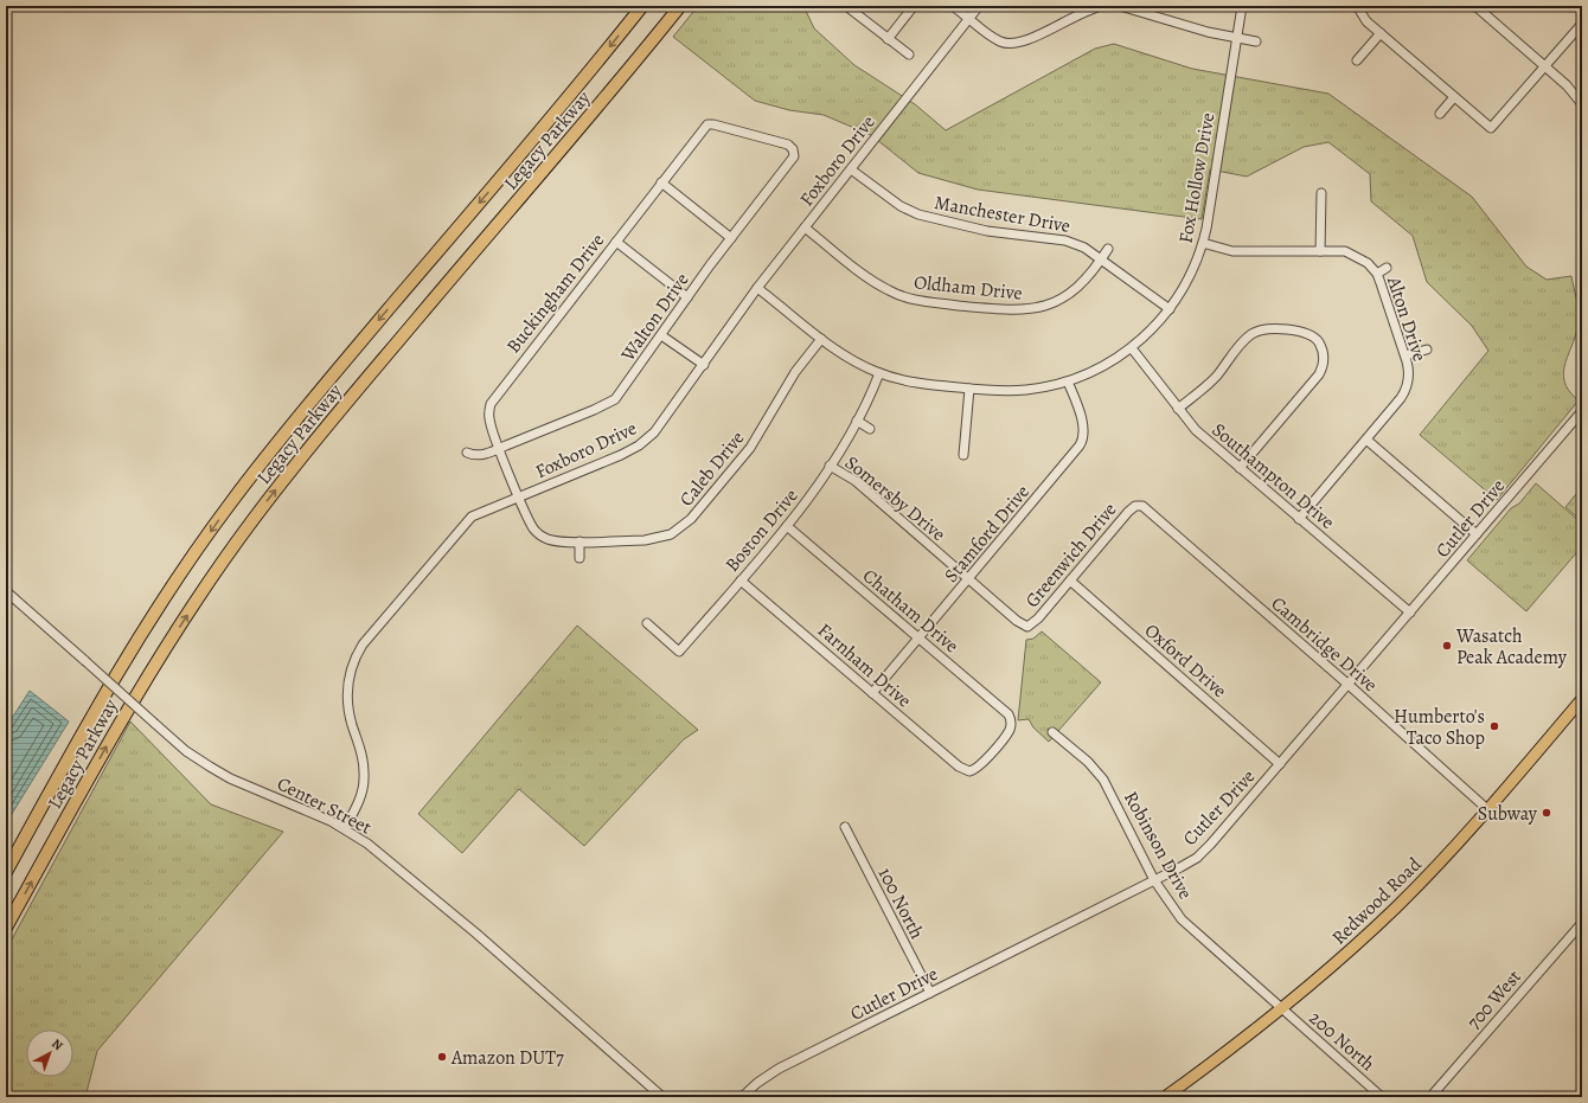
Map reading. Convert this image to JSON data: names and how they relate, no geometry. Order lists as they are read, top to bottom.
{
  "streets": {
    "highway": ["Legacy Parkway"],
    "main road": ["Redwood Road"],
    "street": [
      "Foxboro Drive",
      "Fox Hollow Drive",
      "Manchester Drive",
      "Oldham Drive",
      "Buckingham Drive",
      "Walton Drive",
      "Alton Drive",
      "Caleb Drive",
      "Southampton Drive",
      "Somersby Drive",
      "Cutler Drive",
      "Boston Drive",
      "Stamford Drive",
      "Greenwich Drive",
      "Chatham Drive",
      "Cambridge Drive",
      "Oxford Drive",
      "Farnham Drive",
      "Center Street",
      "Robinson Drive",
      "100 North",
      "700 West",
      "200 North"
    ]
  },
  "crossings": [
    ["Foxboro Drive", "Fox Hollow Drive"],
    ["Foxboro Drive", "Manchester Drive"],
    ["Foxboro Drive", "Oldham Drive"],
    ["Foxboro Drive", "Buckingham Drive"],
    ["Foxboro Drive", "Caleb Drive"],
    ["Foxboro Drive", "Center Street"],
    ["Fox Hollow Drive", "Manchester Drive"],
    ["Fox Hollow Drive", "Alton Drive"],
    ["Fox Hollow Drive", "Caleb Drive"],
    ["Fox Hollow Drive", "Southampton Drive"],
    ["Fox Hollow Drive", "Boston Drive"],
    ["Fox Hollow Drive", "Stamford Drive"],
    ["Manchester Drive", "Oldham Drive"],
    ["Buckingham Drive", "Walton Drive"],
    ["Buckingham Drive", "Caleb Drive"],
    ["Alton Drive", "Southampton Drive"],
    ["Southampton Drive", "Cutler Drive"],
    ["Somersby Drive", "Boston Drive"],
    ["Somersby Drive", "Stamford Drive"],
    ["Somersby Drive", "Greenwich Drive"],
    ["Cutler Drive", "Cambridge Drive"],
    ["Cutler Drive", "Oxford Drive"],
    ["Cutler Drive", "Robinson Drive"],
    ["Cutler Drive", "100 North"],
    ["Boston Drive", "Chatham Drive"],
    ["Boston Drive", "Farnham Drive"],
    ["Stamford Drive", "Chatham Drive"],
    ["Stamford Drive", "Farnham Drive"],
    ["Greenwich Drive", "Cambridge Drive"],
    ["Greenwich Drive", "Oxford Drive"],
    ["Chatham Drive", "Farnham Drive"],
    ["Cambridge Drive", "Redwood Road"],
    ["Robinson Drive", "Redwood Road"],
    ["Robinson Drive", "200 North"],
    ["Redwood Road", "200 North"]
  ],
  "places": [
    "Wasatch Peak Academy",
    "Humberto's Taco Shop",
    "Subway",
    "Amazon DUT7"
  ],
  "north": "top right"
}
